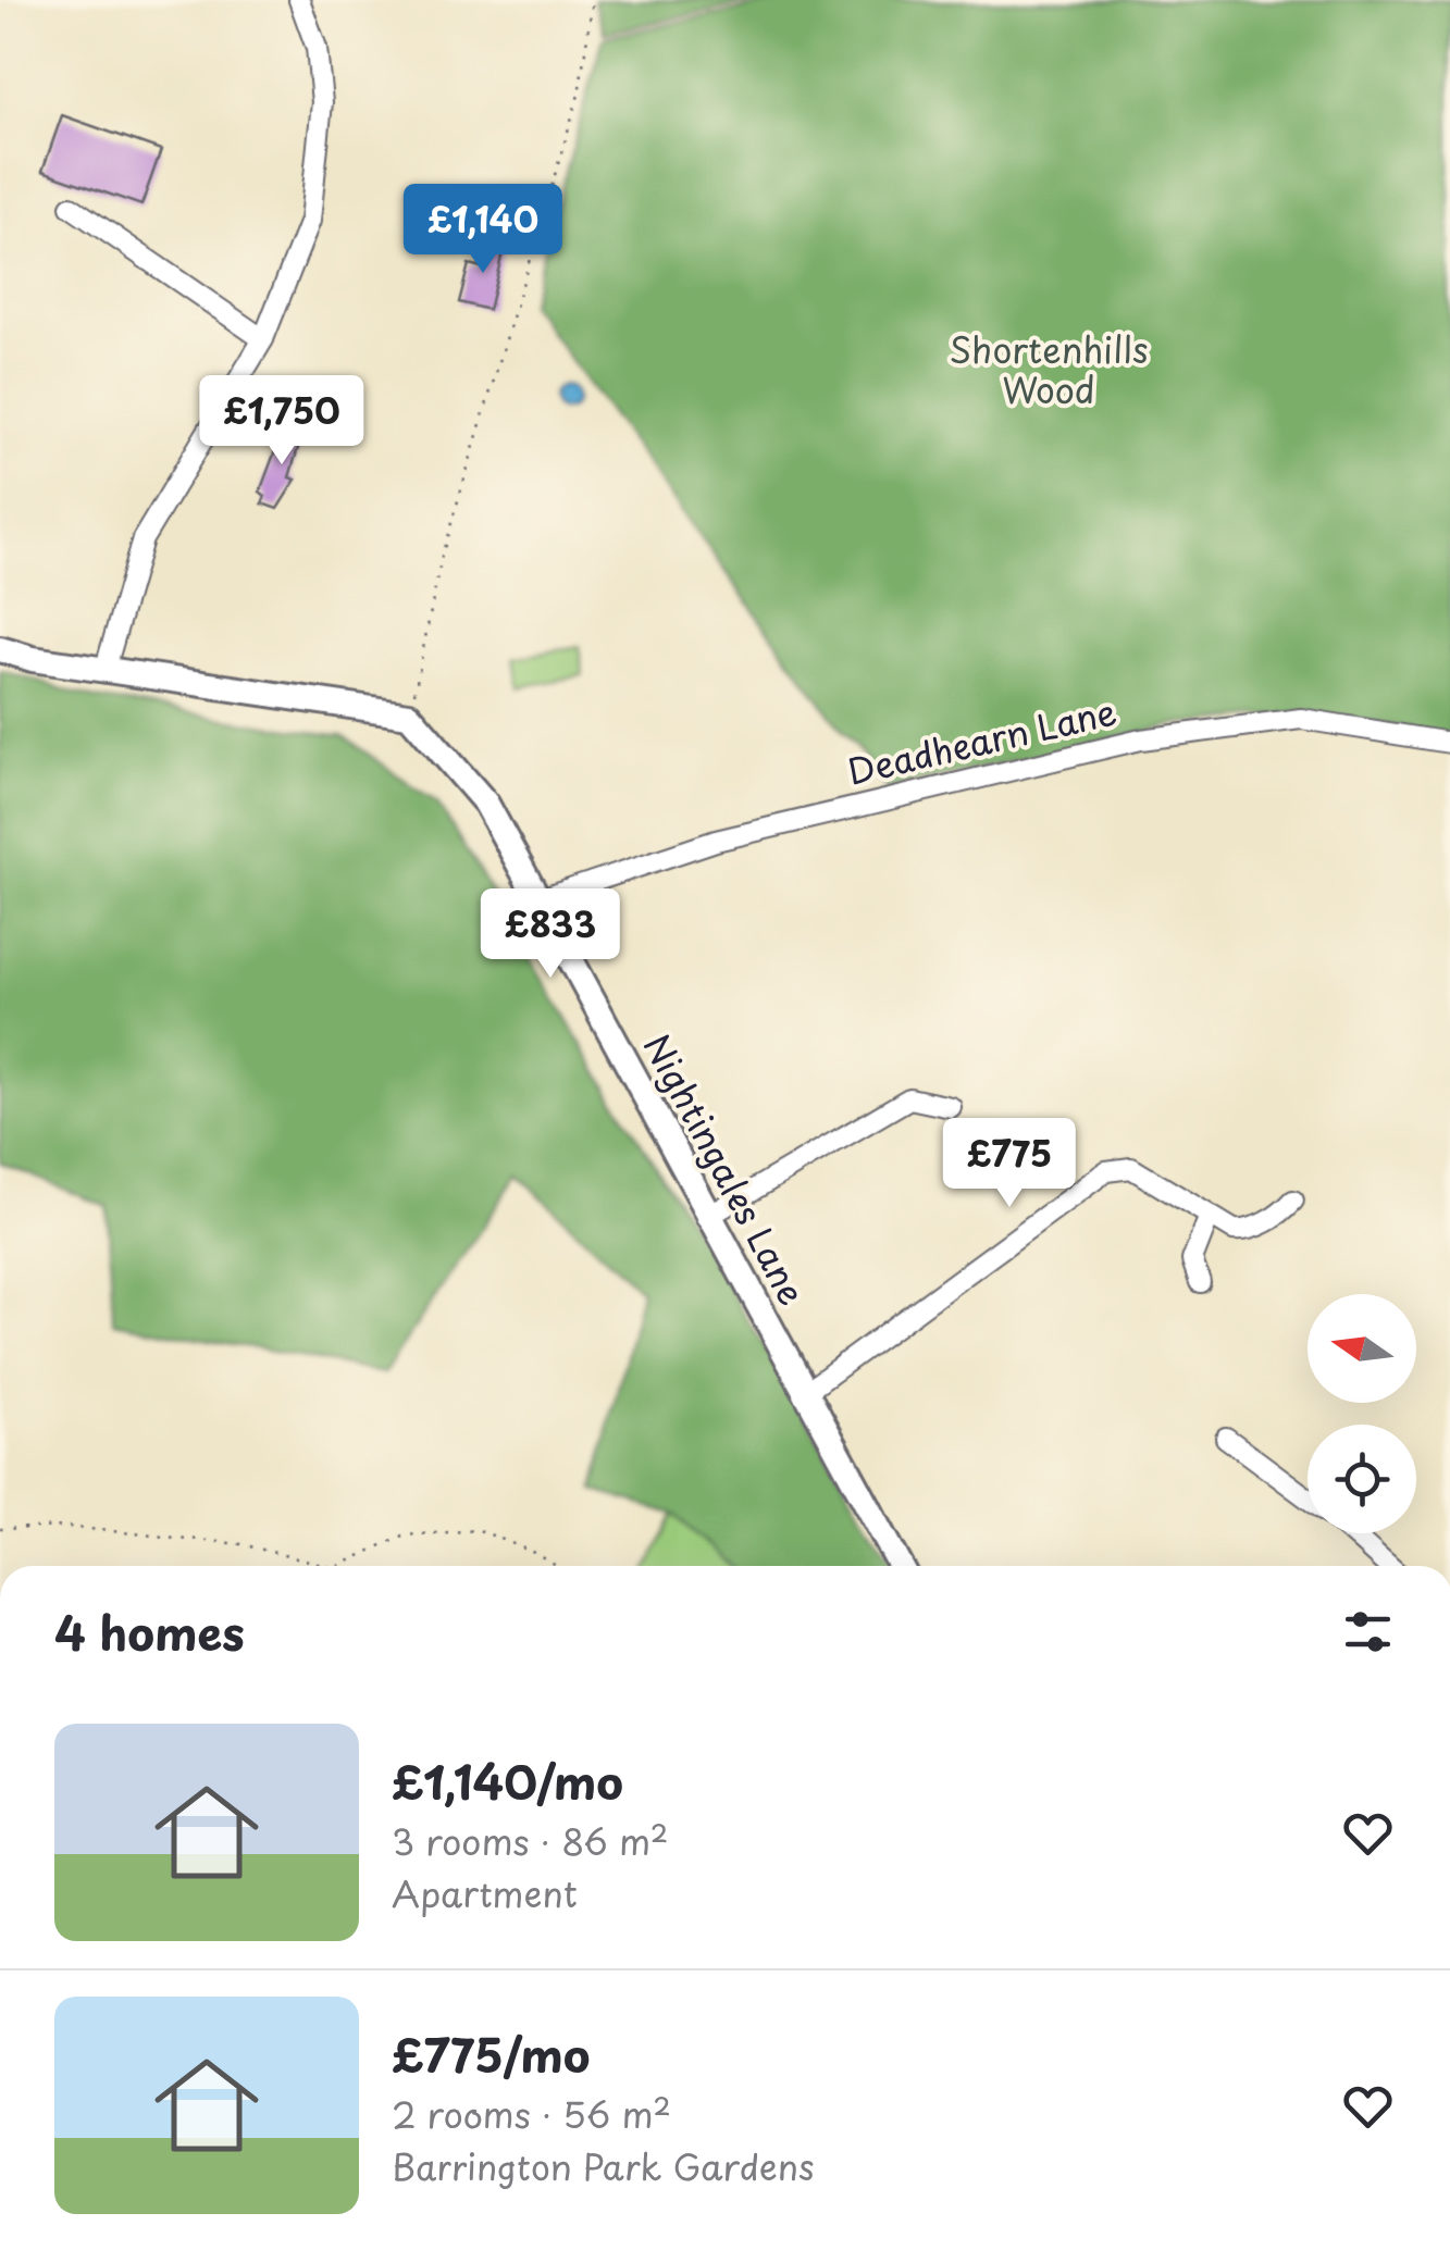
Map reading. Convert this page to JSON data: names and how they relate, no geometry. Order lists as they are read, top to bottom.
{
  "streets": {
    "main road": ["Nightingales Lane"],
    "street": ["Deadhearn Lane"]
  },
  "crossings": [
    ["Deadhearn Lane", "Nightingales Lane"]
  ],
  "parks": ["Shortenhills Wood"],
  "north": "left",
  "page": {
    "price": [
      "£1,140",
      "£1,750",
      "£833",
      "£775"
    ],
    "heading": "4 homes",
    "list": [
      {
        "name": "£1,140/mo",
        "note": "3 rooms · 86 m² · Apartment"
      },
      {
        "name": "£775/mo",
        "note": "2 rooms · 56 m² · Barrington Park Gardens"
      }
    ]
  }
}
